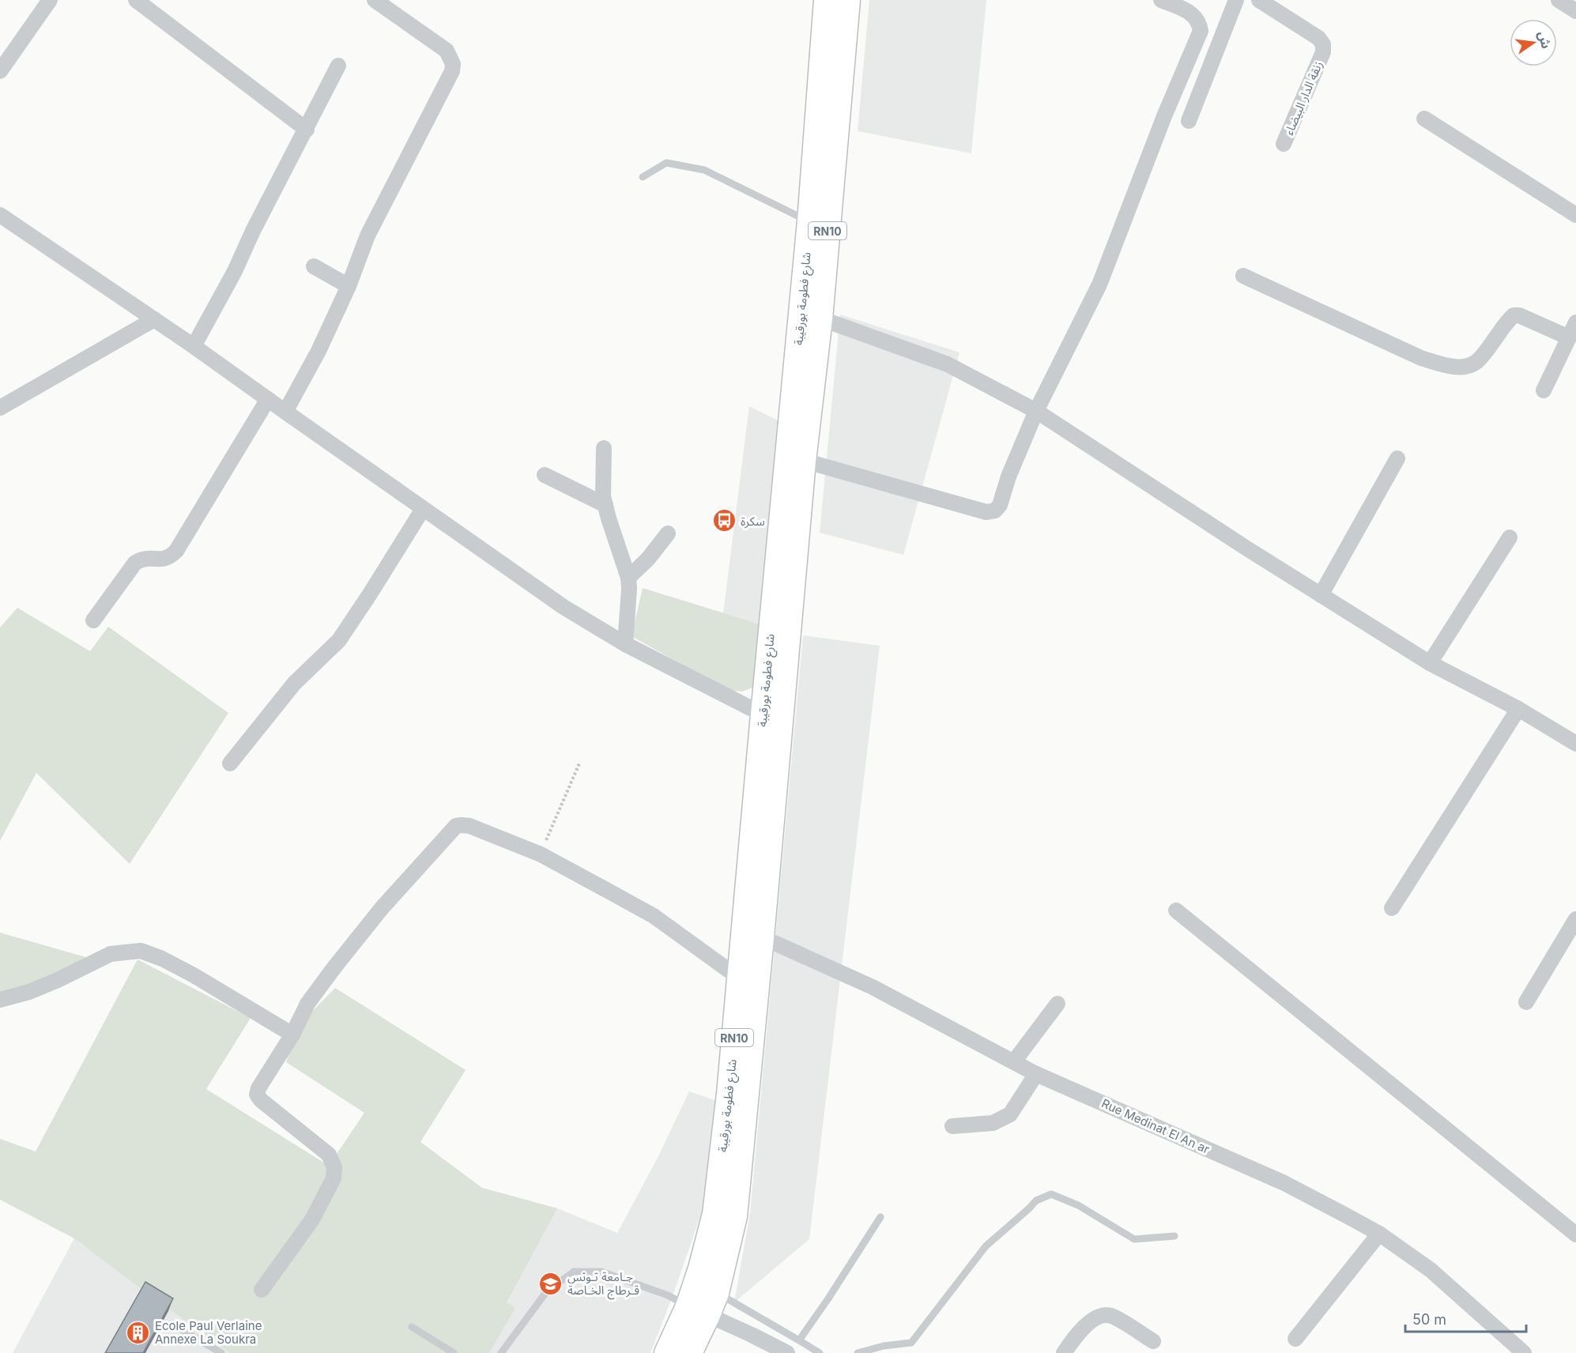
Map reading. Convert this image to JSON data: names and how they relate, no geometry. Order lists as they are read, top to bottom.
{
  "streets": {
    "main road": ["RN10", "شارع فطومة بورقيبة"],
    "street": ["زنقة الدار البيضاء", "Rue Medinat El An ar"]
  },
  "crossings": [
    ["شارع فطومة بورقيبة", "Rue Medinat El An ar"]
  ],
  "places": {
    "bus stop": ["سكرة"],
    "school or university": ["جـامعة تـونس قـرطاج الخـاصة"],
    "building": ["Ecole Paul Verlaine Annexe La Soukra"]
  },
  "scale_bar": "50 m",
  "north": "right"
}
